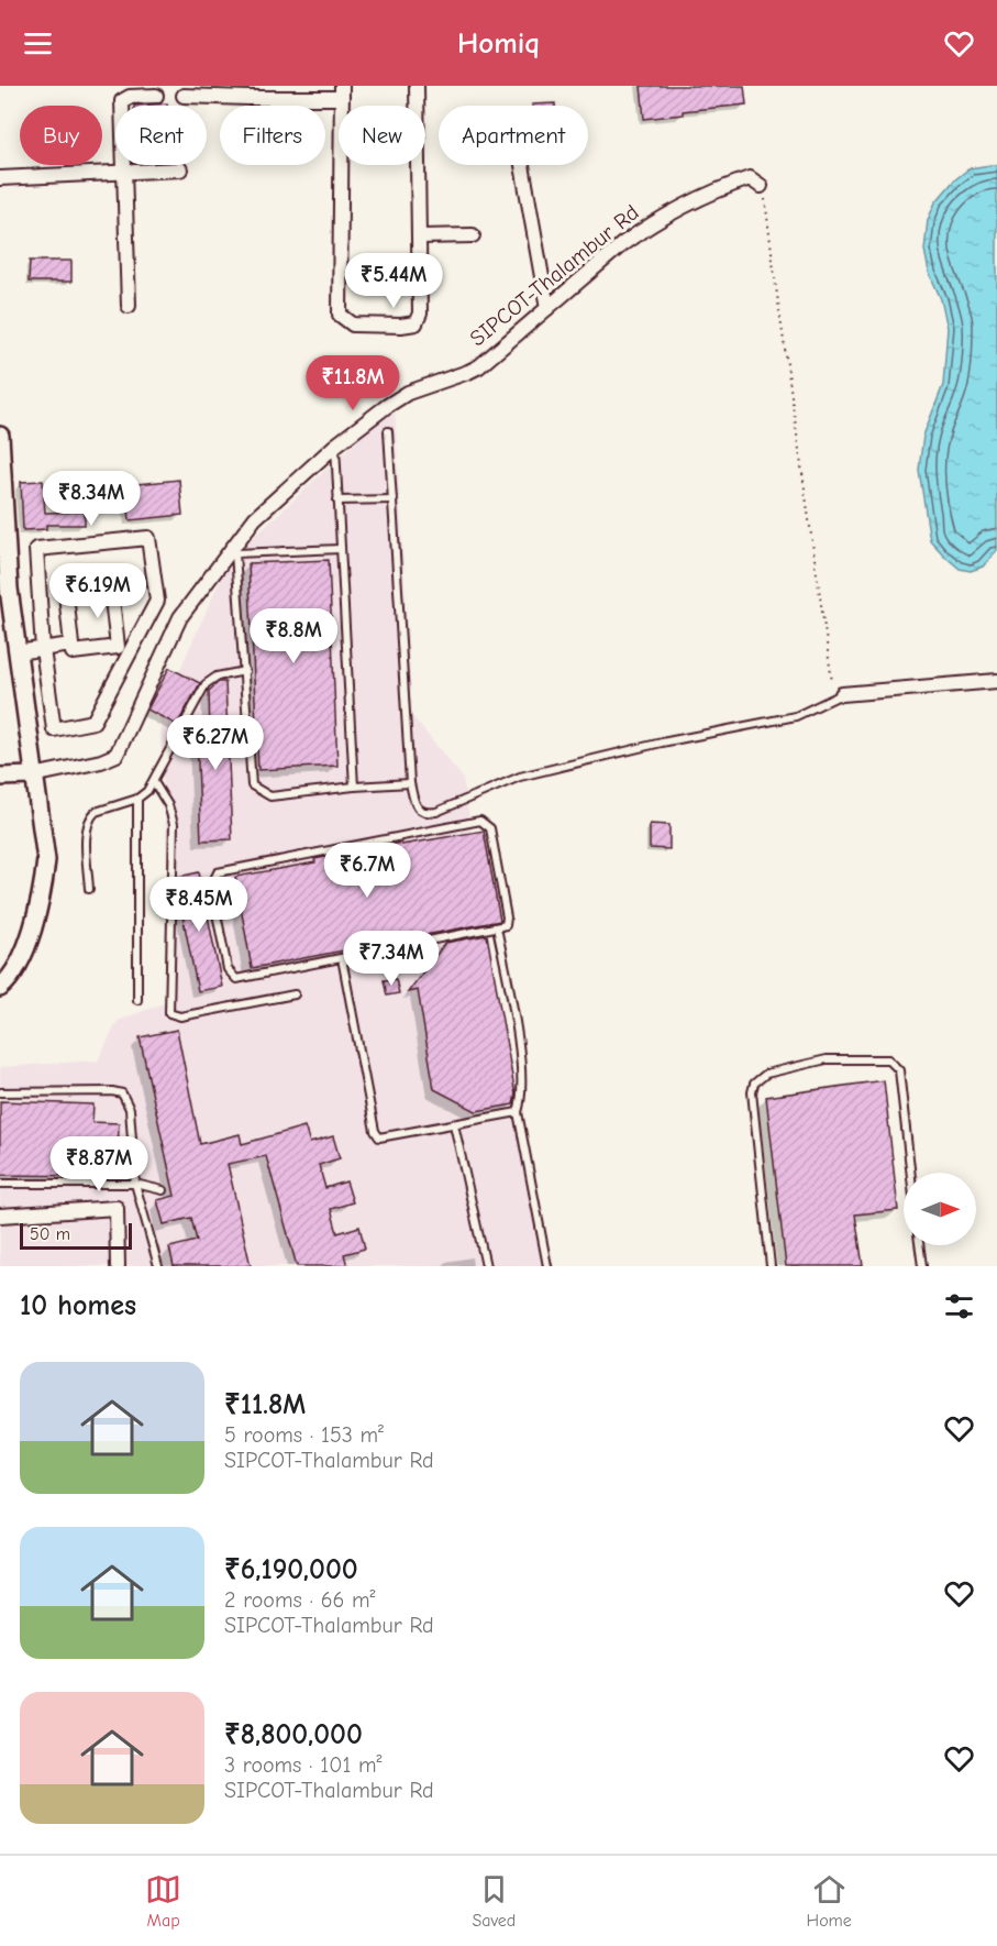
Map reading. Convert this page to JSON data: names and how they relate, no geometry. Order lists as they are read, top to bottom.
{
  "streets": {
    "street": ["SIPCOT-Thalambur Rd"]
  },
  "scale_bar": "50 m",
  "north": "right",
  "page": {
    "header": "Homiq",
    "chip": [
      "Buy",
      "Rent",
      "Filters",
      "New",
      "Apartment"
    ],
    "price": [
      "₹5.44M",
      "₹11.8M",
      "₹8.34M",
      "₹6.19M",
      "₹8.8M",
      "₹6.27M",
      "₹6.7M",
      "₹8.45M",
      "₹7.34M",
      "₹8.87M"
    ],
    "scale": "50 m",
    "heading": "10 homes",
    "list": [
      {
        "name": "₹11.8M",
        "note": "5 rooms · 153 m² · SIPCOT-Thalambur Rd"
      },
      {
        "name": "₹6,190,000",
        "note": "2 rooms · 66 m² · SIPCOT-Thalambur Rd"
      },
      {
        "name": "₹8,800,000",
        "note": "3 rooms · 101 m² · SIPCOT-Thalambur Rd"
      }
    ],
    "tabs": ["Map", "Saved", "Home"]
  }
}
